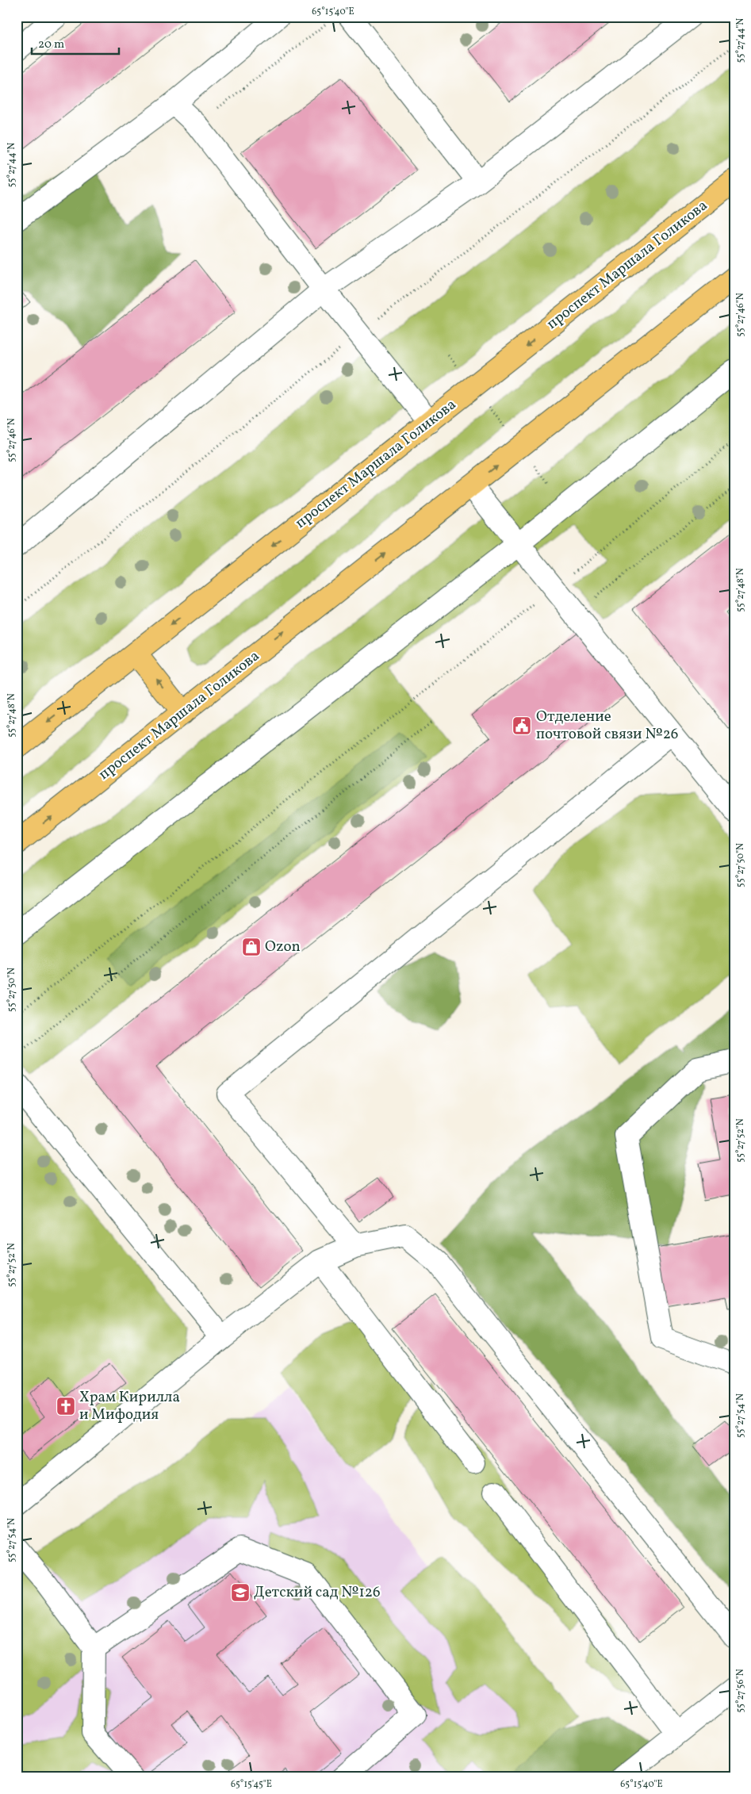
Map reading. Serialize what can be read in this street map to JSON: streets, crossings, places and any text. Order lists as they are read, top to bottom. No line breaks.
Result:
{"streets":{"main road":["проспект Маршала Голикова"]},"places":{"public building":["Отделение почтовой связи №26"],"shop":["Ozon"],"church":["Храм Кирилла и Мифодия"],"school or university":["Детский сад №126"]},"scale_bar":"20 m","coordinates":["65°15'40\"E","55°27'44\"N","55°27'46\"N","55°27'48\"N","55°27'50\"N","55°27'52\"N","55°27'54\"N","55°27'56\"N","65°15'45\"E"]}
